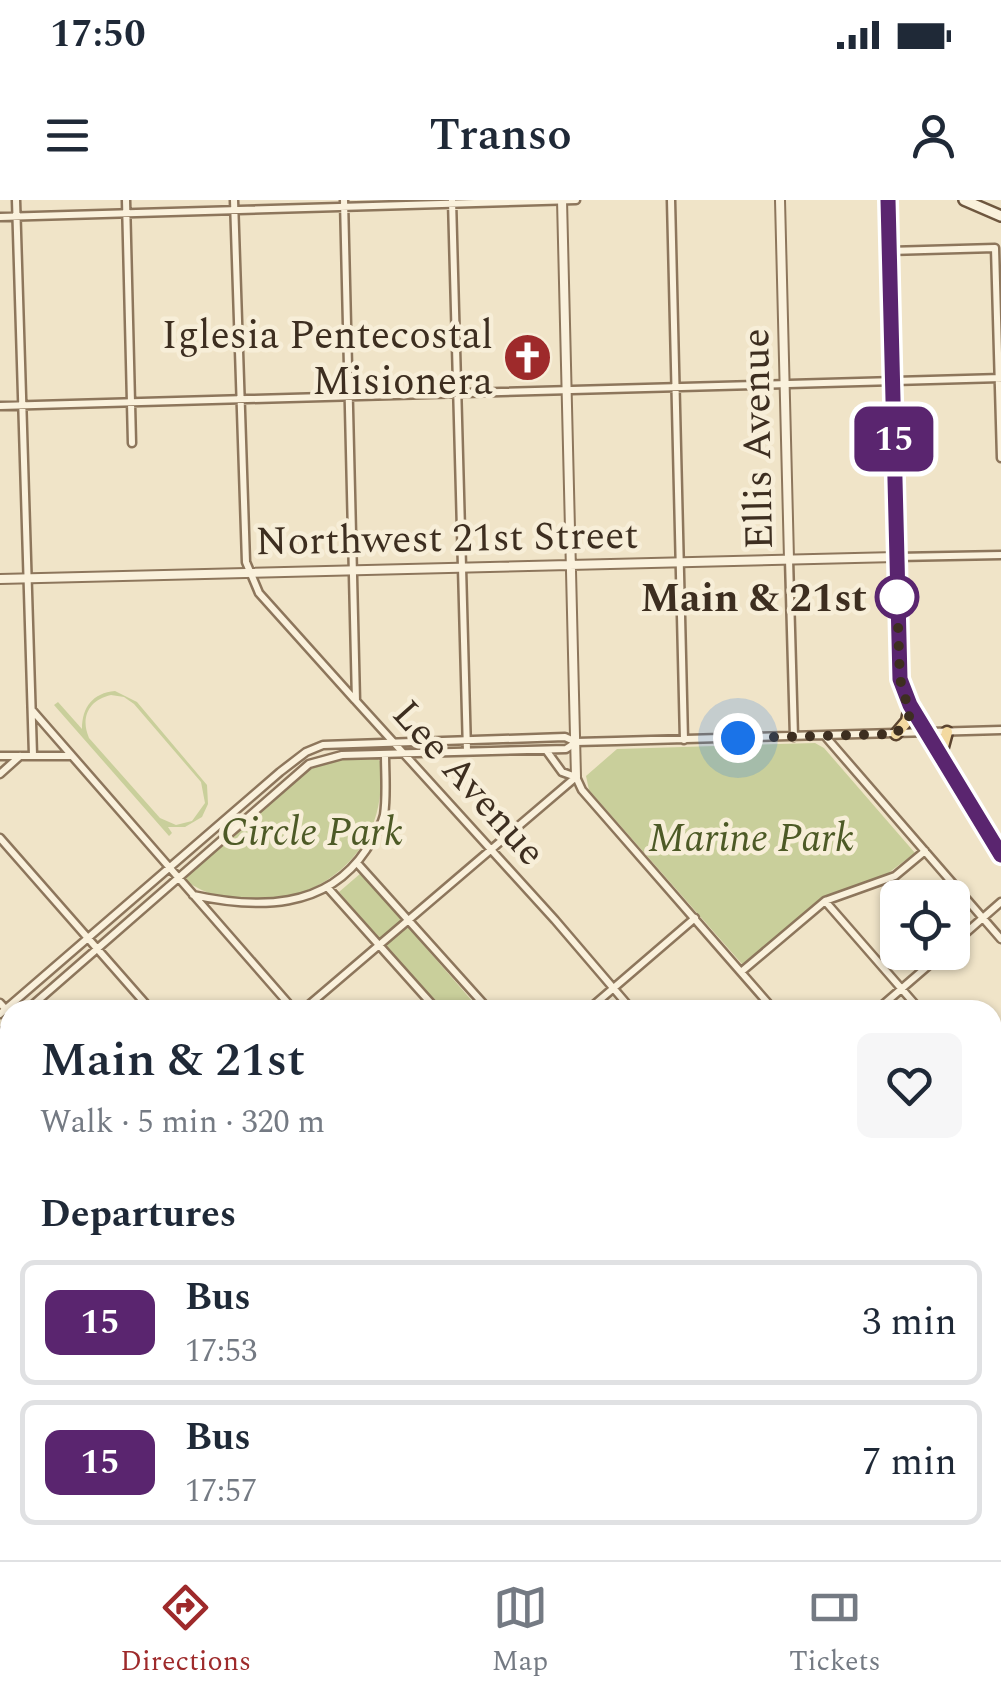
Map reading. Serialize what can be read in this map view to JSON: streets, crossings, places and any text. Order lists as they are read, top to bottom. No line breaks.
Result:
{"streets":{"street":["Ellis Avenue","Northwest 21st Street","Lee Avenue"]},"crossings":[["Ellis Avenue","Northwest 21st Street"],["Northwest 21st Street","Lee Avenue"]],"parks":["Circle Park","Marine Park"],"places":{"church":["Iglesia Pentecostal Misionera"],"other":["Main & 21st"]},"lines":["bus line 15"],"page":{"status":"17:50","header":"Transo","on_map":"15","heading":[["Main & 21st","Walk · 5 min · 320 m"],"Departures"],"list":[{"mark":"15","name":"Bus","note":"17:53","value":"3 min"},{"mark":"15","name":"Bus","note":"17:57","value":"7 min"}],"tabs":["Directions","Map","Tickets"]}}
